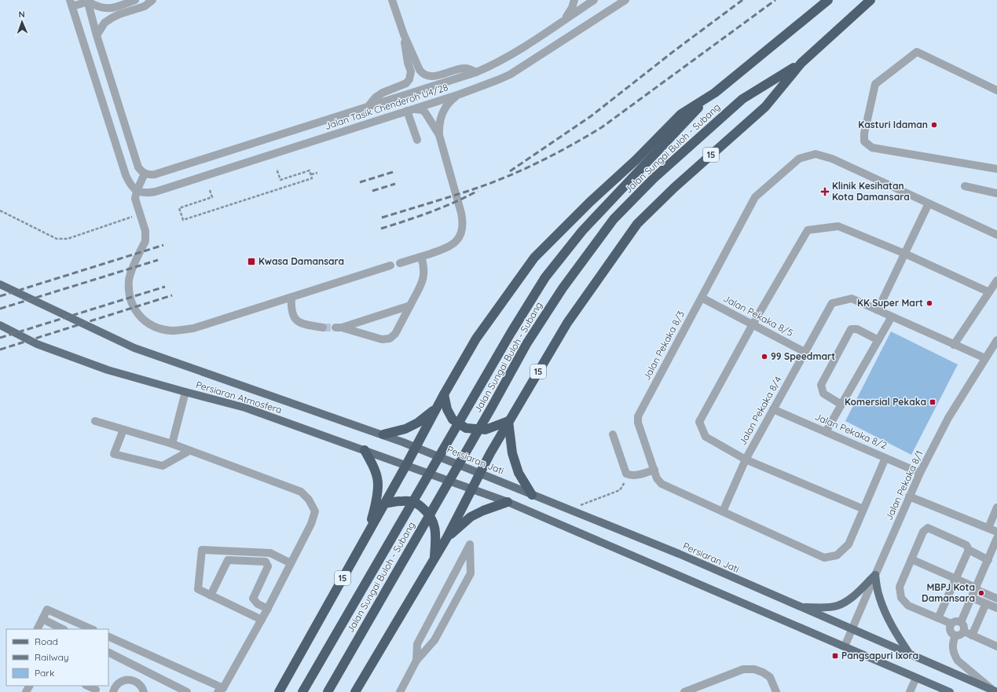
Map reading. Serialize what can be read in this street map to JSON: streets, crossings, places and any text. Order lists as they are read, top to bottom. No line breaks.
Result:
{"streets":{"highway":["Jalan Sungai Buloh - Subang","15"],"main road":["Persiaran Atmosfera","Persiaran Jati"],"street":["Jalan Tasik Chenderoh U4/28","Jalan Pekaka 8/5","Jalan Pekaka 8/3","Jalan Pekaka 8/4","Jalan Pekaka 8/2","Jalan Pekaka 8/1"]},"crossings":[["Jalan Sungai Buloh - Subang","Persiaran Atmosfera"],["Jalan Sungai Buloh - Subang","Persiaran Jati"],["Jalan Pekaka 8/5","Jalan Pekaka 8/3"],["Jalan Pekaka 8/5","Jalan Pekaka 8/4"],["Jalan Pekaka 8/3","Jalan Pekaka 8/4"],["Jalan Pekaka 8/3","Jalan Pekaka 8/2"],["Persiaran Atmosfera","Persiaran Jati"],["Jalan Pekaka 8/4","Jalan Pekaka 8/2"],["Jalan Pekaka 8/4","Jalan Pekaka 8/1"],["Jalan Pekaka 8/2","Jalan Pekaka 8/1"],["Persiaran Jati","Jalan Pekaka 8/1"]],"places":{"other":["Kasturi Idaman","KK Super Mart","99 Speedmart","MBPJ Kota Damansara"],"health":["Klinik Kesihatan Kota Damansara"],"transit":["Kwasa Damansara","Komersial Pekaka","Pangsapuri Ixora"]},"legend":["Road","Railway","Park"],"north":"top"}
